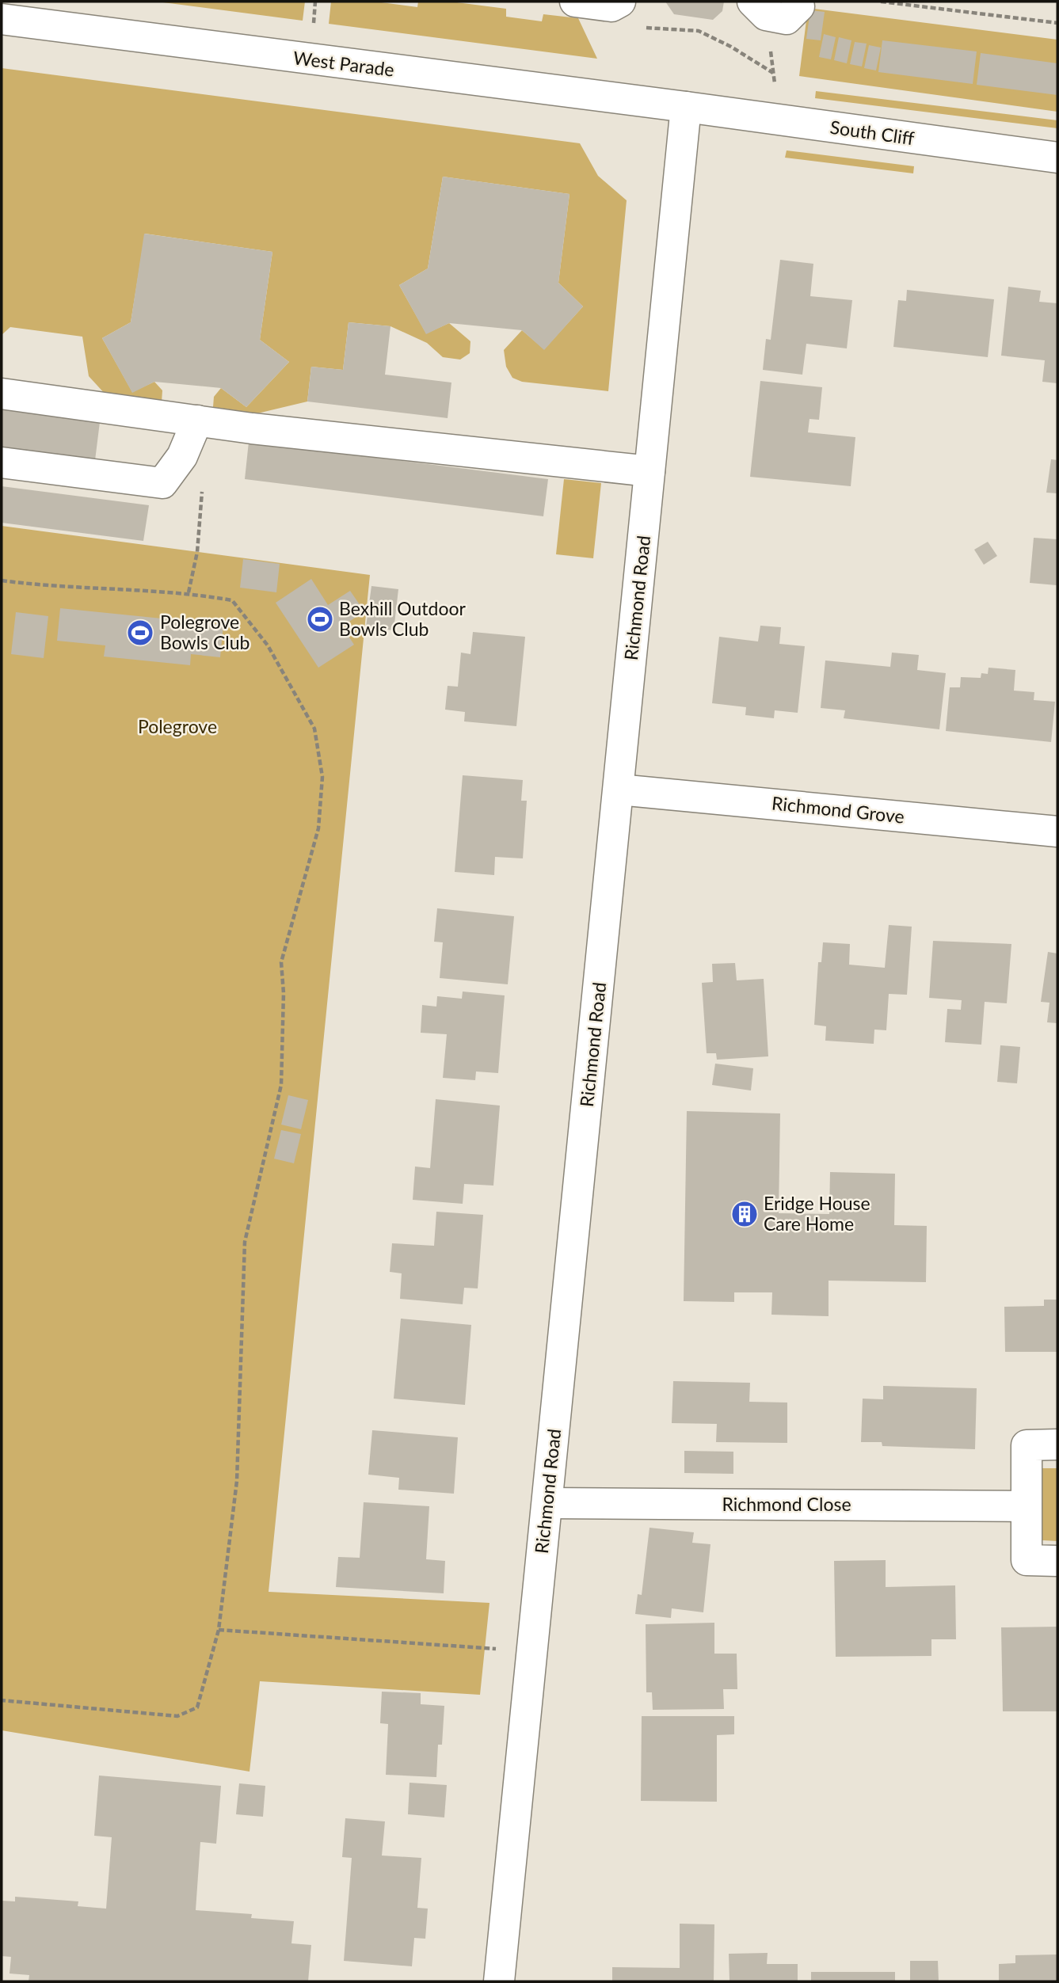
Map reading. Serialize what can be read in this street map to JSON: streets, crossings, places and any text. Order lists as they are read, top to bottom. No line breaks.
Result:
{"streets":{"main road":["West Parade","South Cliff","Richmond Road","Richmond Grove","Richmond Close"]},"crossings":[["West Parade","South Cliff"],["West Parade","Richmond Road"],["South Cliff","Richmond Road"],["Richmond Road","Richmond Grove"],["Richmond Road","Richmond Close"]],"parks":["Polegrove"],"places":{"sports":["Bexhill Outdoor Bowls Club","Polegrove Bowls Club"],"building":["Eridge House Care Home"]}}
